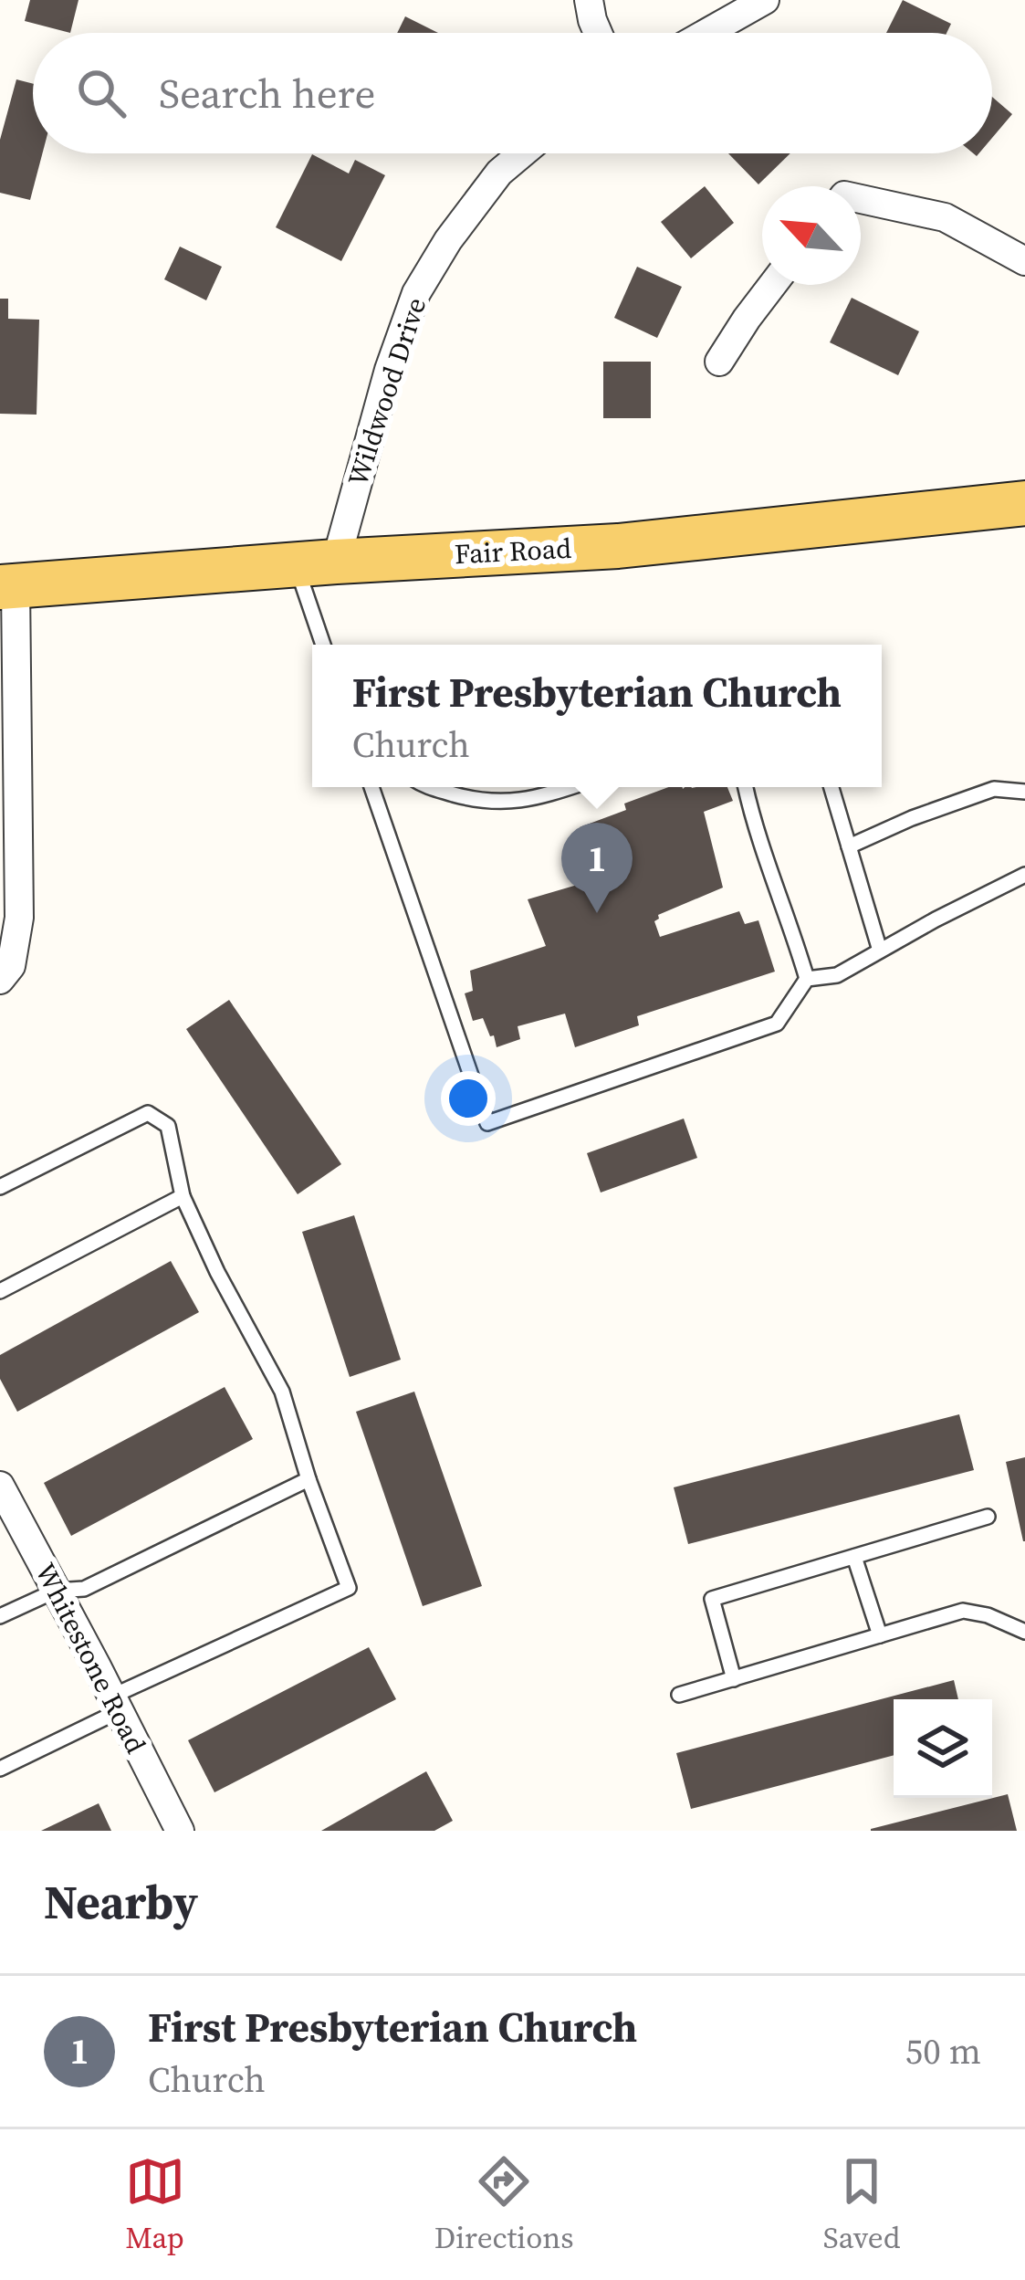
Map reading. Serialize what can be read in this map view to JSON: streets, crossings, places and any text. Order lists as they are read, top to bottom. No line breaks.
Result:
{"streets":{"main road":["Fair Road"],"street":["Wildwood Drive","Whitestone Road"]},"crossings":[["Wildwood Drive","Fair Road"]],"north":"top left","page":{"search":"Search here","popup":["First Presbyterian Church","Church"],"pins":"1","heading":"Nearby","list":[{"mark":"1","name":"First Presbyterian Church","note":"Church","value":"50 m"}],"nav":["Map","Directions","Saved"]}}
